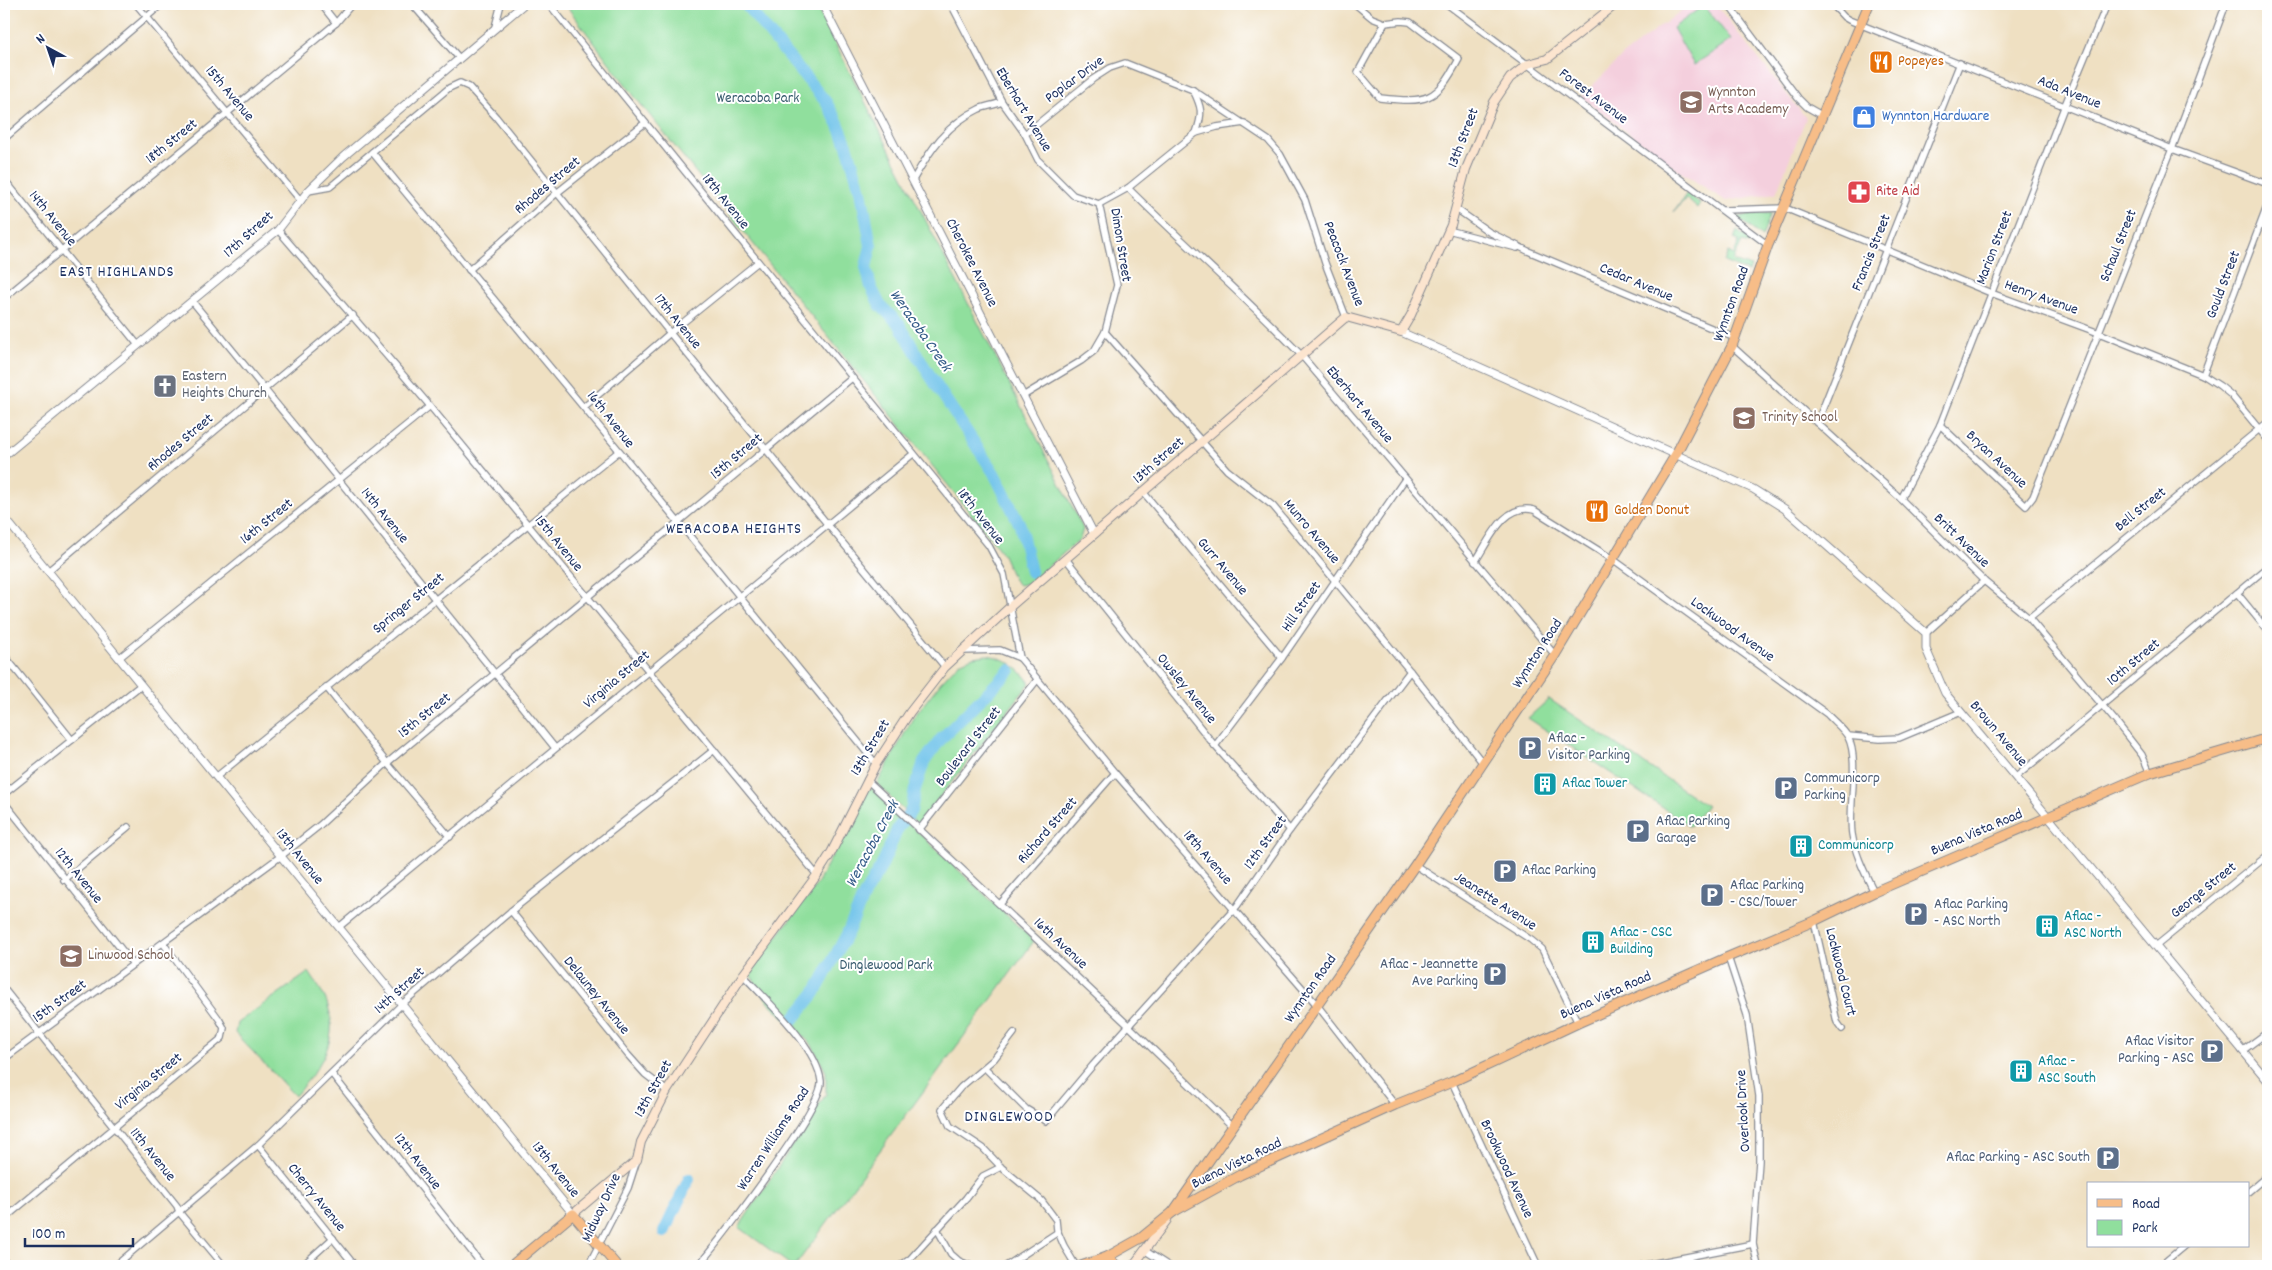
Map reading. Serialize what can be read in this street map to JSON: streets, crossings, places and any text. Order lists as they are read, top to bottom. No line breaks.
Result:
{"streets":{"main road":["13th Street","Peacock Avenue","Wynnton Road","Buena Vista Road"],"street":["Poplar Drive","Ada Avenue","15th Avenue","Forest Avenue","Eberhart Avenue","18th Street","Rhodes Street","18th Avenue","14th Avenue","17th Street","Dimon Street","Schaul Street","Marion Street","Francis Street","Cherokee Avenue","Cedar Avenue","Gould Street","Henry Avenue","17th Avenue","16th Avenue","15th Street","Bryan Avenue","Bell Street","16th Street","Munro Avenue","Britt Avenue","Gurr Avenue","Springer Street","Hill Street","Lockwood Avenue","10th Street","Virginia Street","Owsley Avenue","Brown Avenue","Boulevard Street","Richard Street","12th Street","13th Avenue","12th Avenue","George Street","Jeanette Avenue","Lockwood Court","14th Street","Delauney Avenue","Overlook Drive","Warren Williams Road","11th Avenue","Brookwood Avenue","Cherry Avenue","Midway Drive"]},"crossings":[["Poplar Drive","Eberhart Avenue"],["Poplar Drive","Dimon Street"],["Poplar Drive","Peacock Avenue"],["Ada Avenue","Schaul Street"],["Ada Avenue","Marion Street"],["Ada Avenue","Francis Street"],["Ada Avenue","Wynnton Road"],["15th Avenue","13th Street"],["15th Avenue","18th Street"],["15th Avenue","Rhodes Street"],["15th Avenue","17th Street"],["15th Avenue","15th Street"],["15th Avenue","16th Street"],["15th Avenue","Springer Street"],["15th Avenue","Virginia Street"],["15th Avenue","14th Street"],["Forest Avenue","13th Street"],["Forest Avenue","Wynnton Road"],["Eberhart Avenue","13th Street"],["Eberhart Avenue","Dimon Street"],["Eberhart Avenue","Peacock Avenue"],["Eberhart Avenue","Wynnton Road"],["Eberhart Avenue","Hill Street"],["Eberhart Avenue","Lockwood Avenue"],["13th Street","18th Avenue"],["13th Street","Cherokee Avenue"],["13th Street","Peacock Avenue"],["13th Street","17th Avenue"],["13th Street","16th Avenue"],["13th Street","Munro Avenue"],["13th Street","Gurr Avenue"],["13th Street","Owsley Avenue"],["13th Street","Delauney Avenue"],["13th Street","Warren Williams Road"],["13th Street","Midway Drive"],["18th Street","14th Avenue"],["Rhodes Street","18th Avenue"],["Rhodes Street","14th Avenue"],["Rhodes Street","17th Avenue"],["Rhodes Street","16th Avenue"],["Rhodes Street","13th Avenue"],["18th Avenue","Wynnton Road"],["18th Avenue","15th Street"],["18th Avenue","Virginia Street"],["18th Avenue","Boulevard Street"],["18th Avenue","Richard Street"],["18th Avenue","Buena Vista Road"],["18th Avenue","12th Street"],["14th Avenue","17th Street"],["14th Avenue","15th Street"],["14th Avenue","16th Street"],["14th Avenue","Springer Street"],["14th Avenue","Virginia Street"],["Dimon Street","Cherokee Avenue"],["Dimon Street","Peacock Avenue"],["Dimon Street","Munro Avenue"],["Schaul Street","Henry Avenue"],["Schaul Street","Bryan Avenue"],["Marion Street","Henry Avenue"],["Marion Street","Bryan Avenue"],["Marion Street","Britt Avenue"],["Francis Street","Henry Avenue"],["Francis Street","Britt Avenue"],["Peacock Avenue","Wynnton Road"],["Cedar Avenue","Wynnton Road"],["Cedar Avenue","Britt Avenue"],["Gould Street","Henry Avenue"],["Henry Avenue","Wynnton Road"],["Henry Avenue","Bell Street"],["Wynnton Road","16th Avenue"],["Wynnton Road","Munro Avenue"],["Wynnton Road","Britt Avenue"],["Wynnton Road","Lockwood Avenue"],["Wynnton Road","Buena Vista Road"],["Wynnton Road","Jeanette Avenue"],["17th Avenue","16th Avenue"],["17th Avenue","15th Street"],["17th Avenue","Virginia Street"],["16th Avenue","15th Street"],["16th Avenue","Springer Street"],["16th Avenue","Virginia Street"],["16th Avenue","Boulevard Street"],["16th Avenue","Richard Street"],["16th Avenue","12th Street"],["15th Street","Virginia Street"],["15th Street","13th Avenue"],["15th Street","12th Avenue"],["15th Street","11th Avenue"],["Bell Street","Britt Avenue"],["16th Street","13th Avenue"],["Munro Avenue","Hill Street"],["Munro Avenue","12th Street"],["Britt Avenue","10th Street"],["Britt Avenue","Buena Vista Road"],["Gurr Avenue","Hill Street"],["Springer Street","13th Avenue"],["Hill Street","Owsley Avenue"],["10th Street","Brown Avenue"],["Virginia Street","13th Avenue"],["Virginia Street","11th Avenue"],["Owsley Avenue","12th Street"],["Brown Avenue","Buena Vista Road"],["Brown Avenue","George Street"],["Buena Vista Road","Jeanette Avenue"],["Buena Vista Road","Lockwood Court"],["Buena Vista Road","Overlook Drive"],["Buena Vista Road","Brookwood Avenue"],["13th Avenue","14th Street"],["12th Avenue","14th Street"],["14th Street","Delauney Avenue"],["14th Street","11th Avenue"],["14th Street","Cherry Avenue"]],"districts":["EAST HIGHLANDS","WERACOBA HEIGHTS","DINGLEWOOD"],"water":["Weracoba Creek"],"parks":["Weracoba Park","Dinglewood Park"],"places":{"restaurant":["Popeyes","Golden Donut"],"school or university":["Wynnton Arts Academy","Trinity School","Linwood School"],"shop":["Wynnton Hardware"],"pharmacy":["Rite Aid"],"church":["Eastern Heights Church"],"parking":["Aflac - Visitor Parking","Communicorp Parking","Aflac Parking Garage","Aflac Parking","Aflac Parking - CSC/Tower","Aflac Parking - ASC North","Aflac - Jeannette Ave Parking","Aflac Visitor Parking - ASC","Aflac Parking - ASC South"],"building":["Aflac Tower","Communicorp","Aflac - ASC North","Aflac - CSC Building","Aflac - ASC South"]},"legend":["Road","Park"],"scale_bar":"100 m","north":"top left"}
